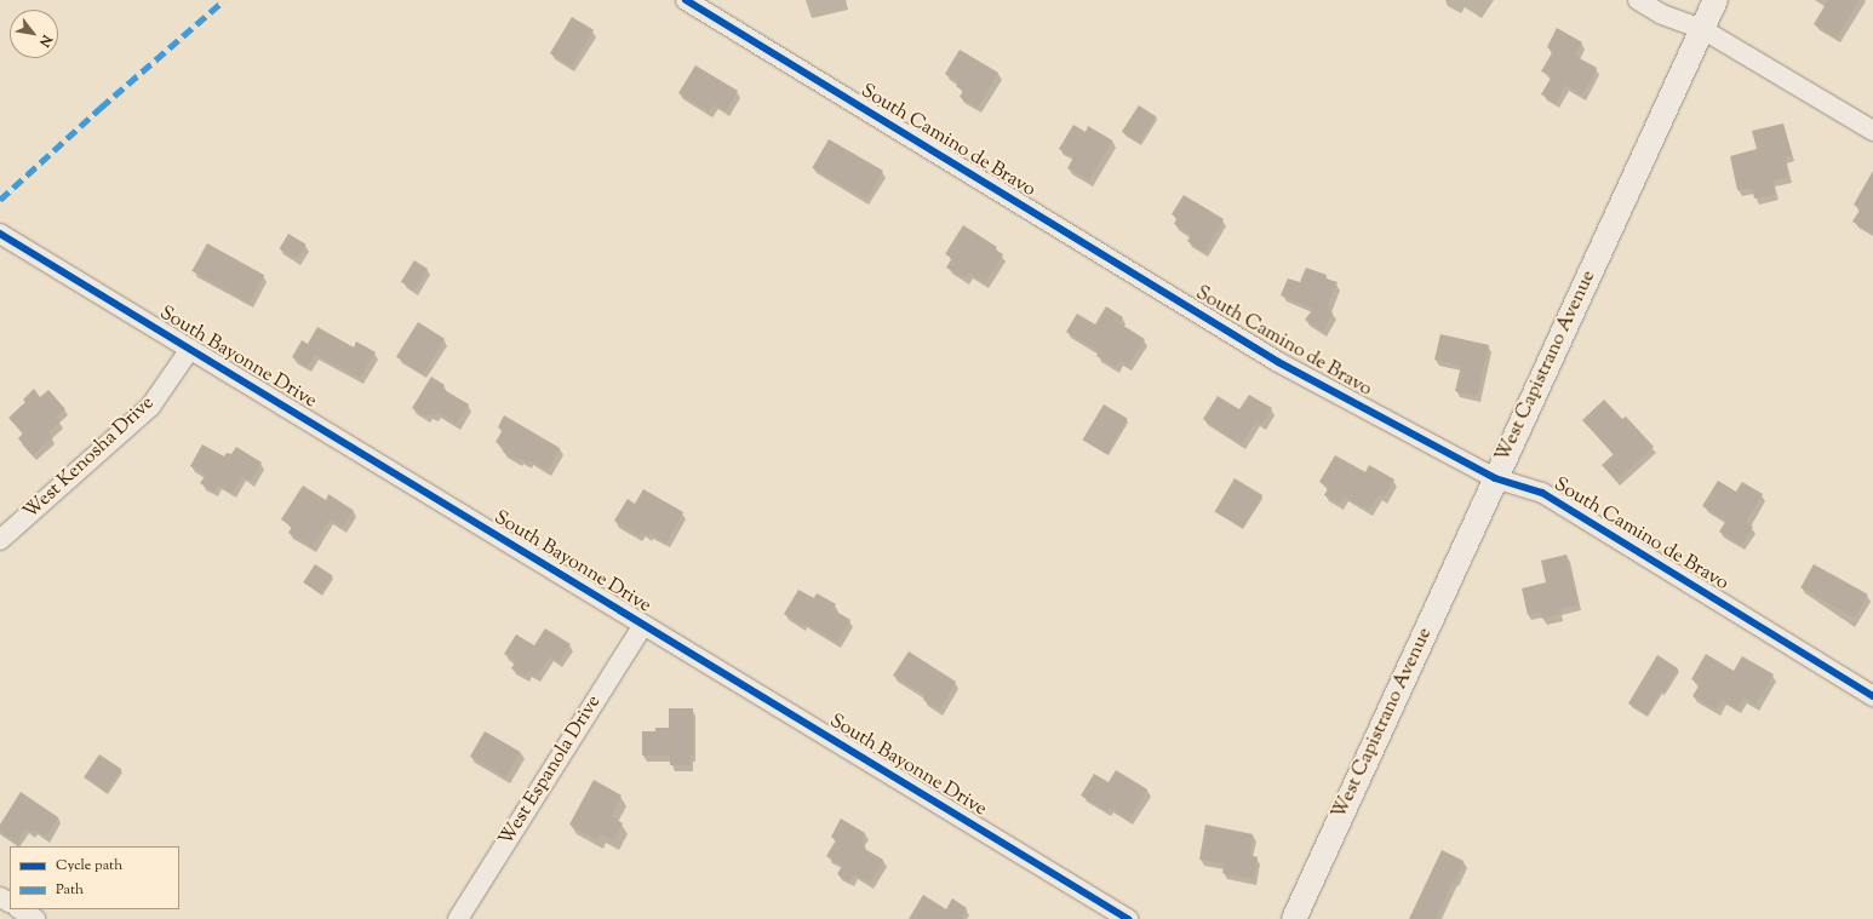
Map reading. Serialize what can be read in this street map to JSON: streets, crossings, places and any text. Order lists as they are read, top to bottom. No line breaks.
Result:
{"streets":{"street":["South Camino de Bravo","South Bayonne Drive","West Capistrano Avenue","West Kenosha Drive","West Espanola Drive"]},"crossings":[["South Camino de Bravo","West Capistrano Avenue"],["South Bayonne Drive","West Kenosha Drive"],["South Bayonne Drive","West Espanola Drive"]],"legend":["Cycle path","Path"],"north":"bottom right"}
